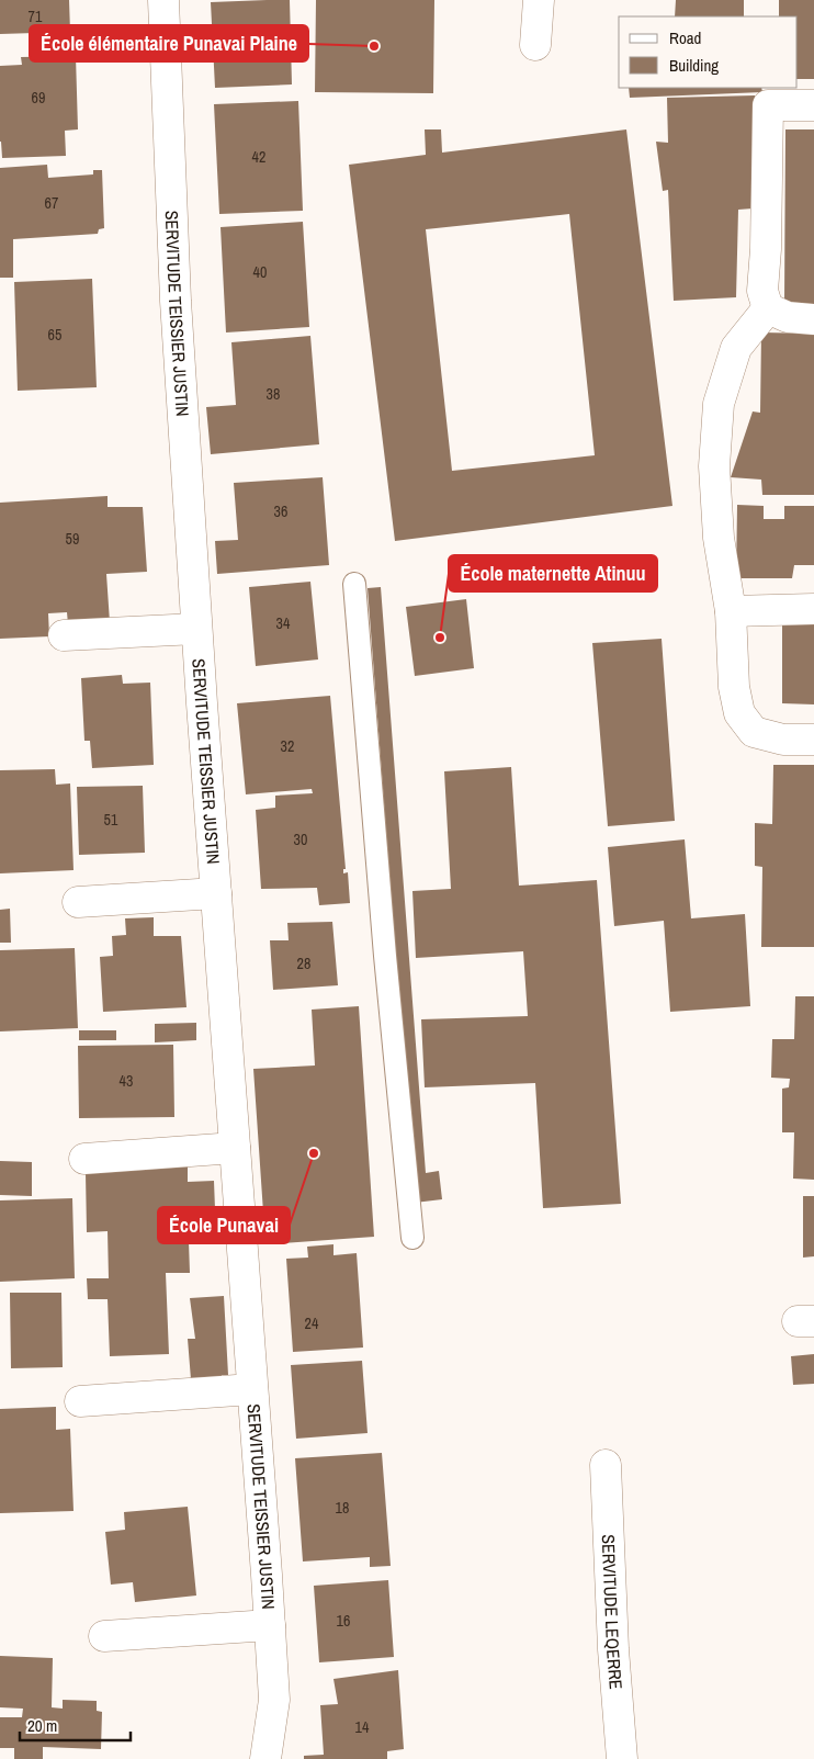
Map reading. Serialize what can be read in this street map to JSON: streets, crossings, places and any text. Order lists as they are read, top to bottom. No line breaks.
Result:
{"streets":{"street":["SERVITUDE TEISSIER JUSTIN","SERVITUDE LEQERRE"]},"places":["École élémentaire Punavai Plaine","École maternette Atinuu","École Punavai"],"house_numbers":["71","69","42","67","40","65","38","36","59","34","32","51","30","28","43","24","18","16","14"],"legend":["Road","Building"],"scale_bar":"20 m"}
